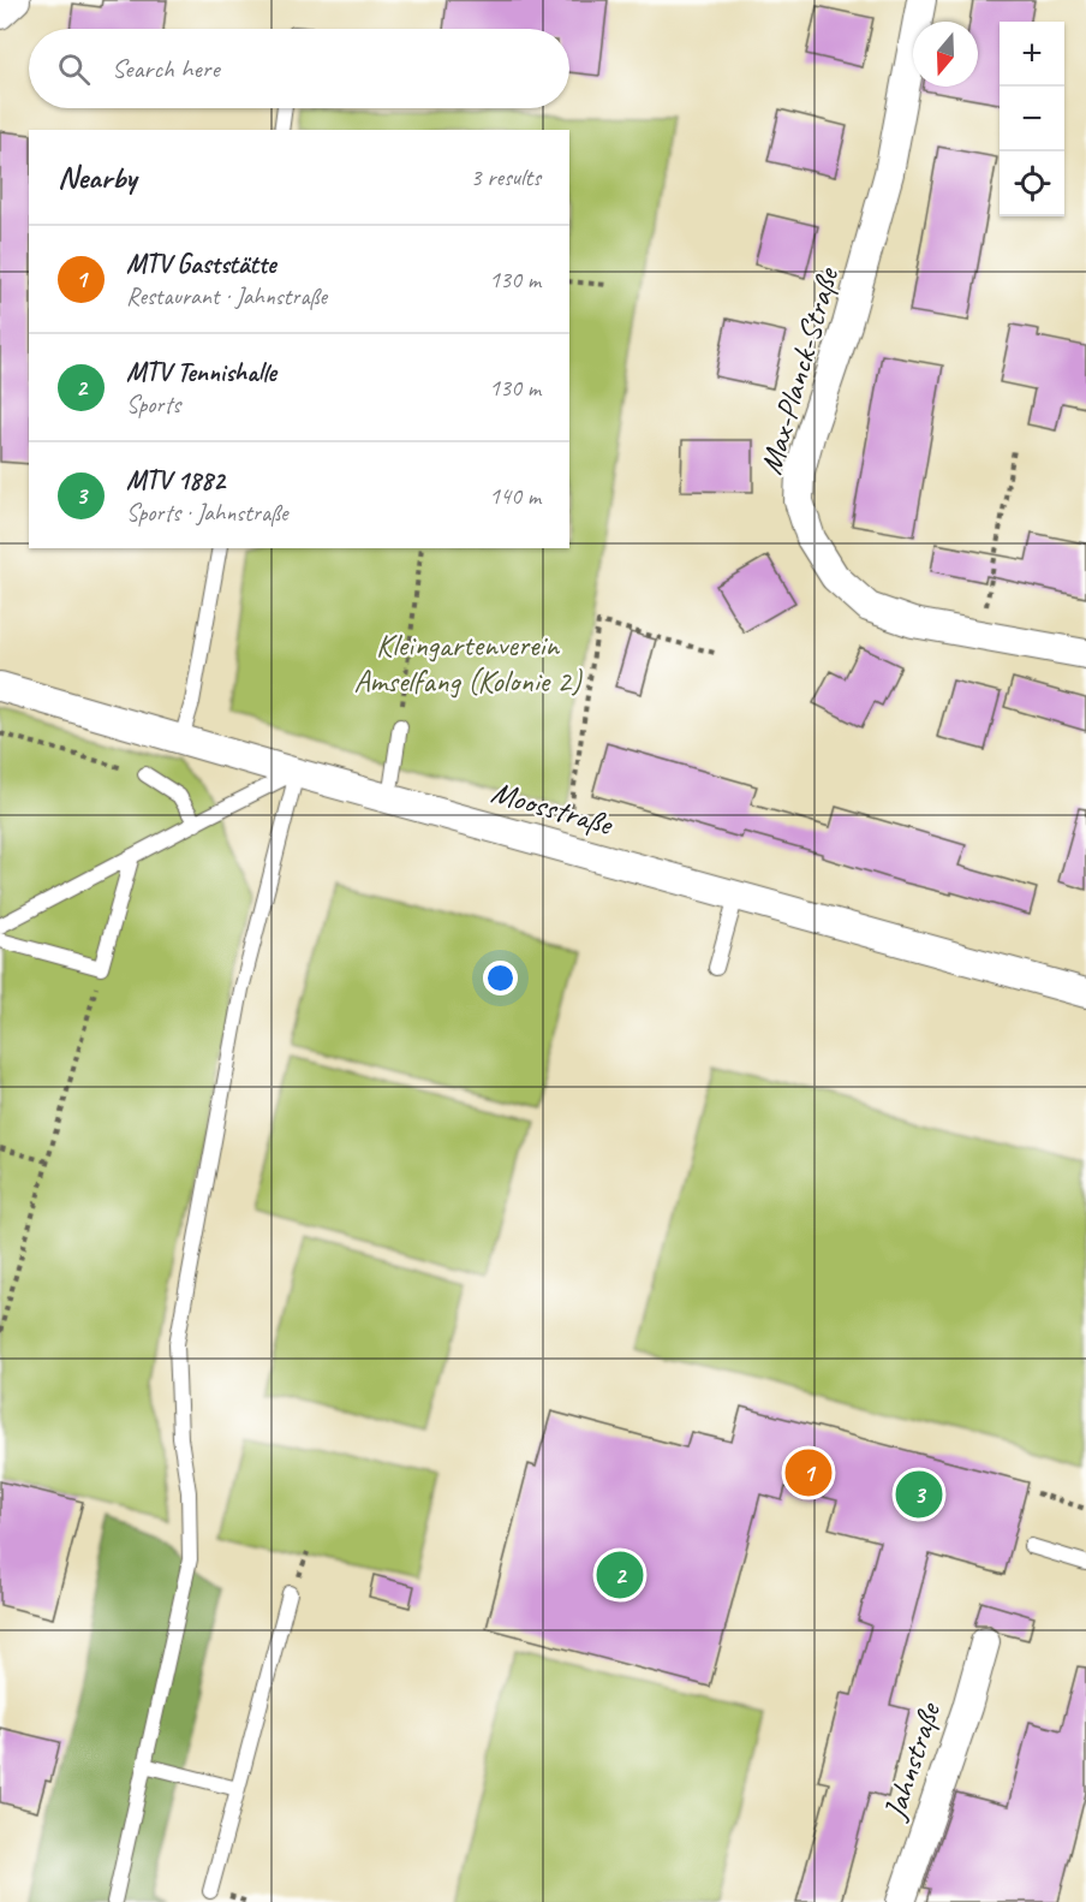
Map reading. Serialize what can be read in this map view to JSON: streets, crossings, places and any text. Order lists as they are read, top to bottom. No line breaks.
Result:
{"streets":{"street":["Max-Planck-Straße","Moosstraße","Jahnstraße"]},"parks":["Kleingartenverein Amselfang (Kolonie 2)"],"north":"bottom","page":{"map_buttons":["+","−"],"search":"Search here","heading":["Nearby","3 results"],"list":[{"mark":"1","name":"MTV Gaststätte","note":"Restaurant · Jahnstraße","value":"130 m"},{"mark":"2","name":"MTV Tennishalle","note":"Sports","value":"130 m"},{"mark":"3","name":"MTV 1882","note":"Sports · Jahnstraße","value":"140 m"}],"pins":["1","3","2"]}}
